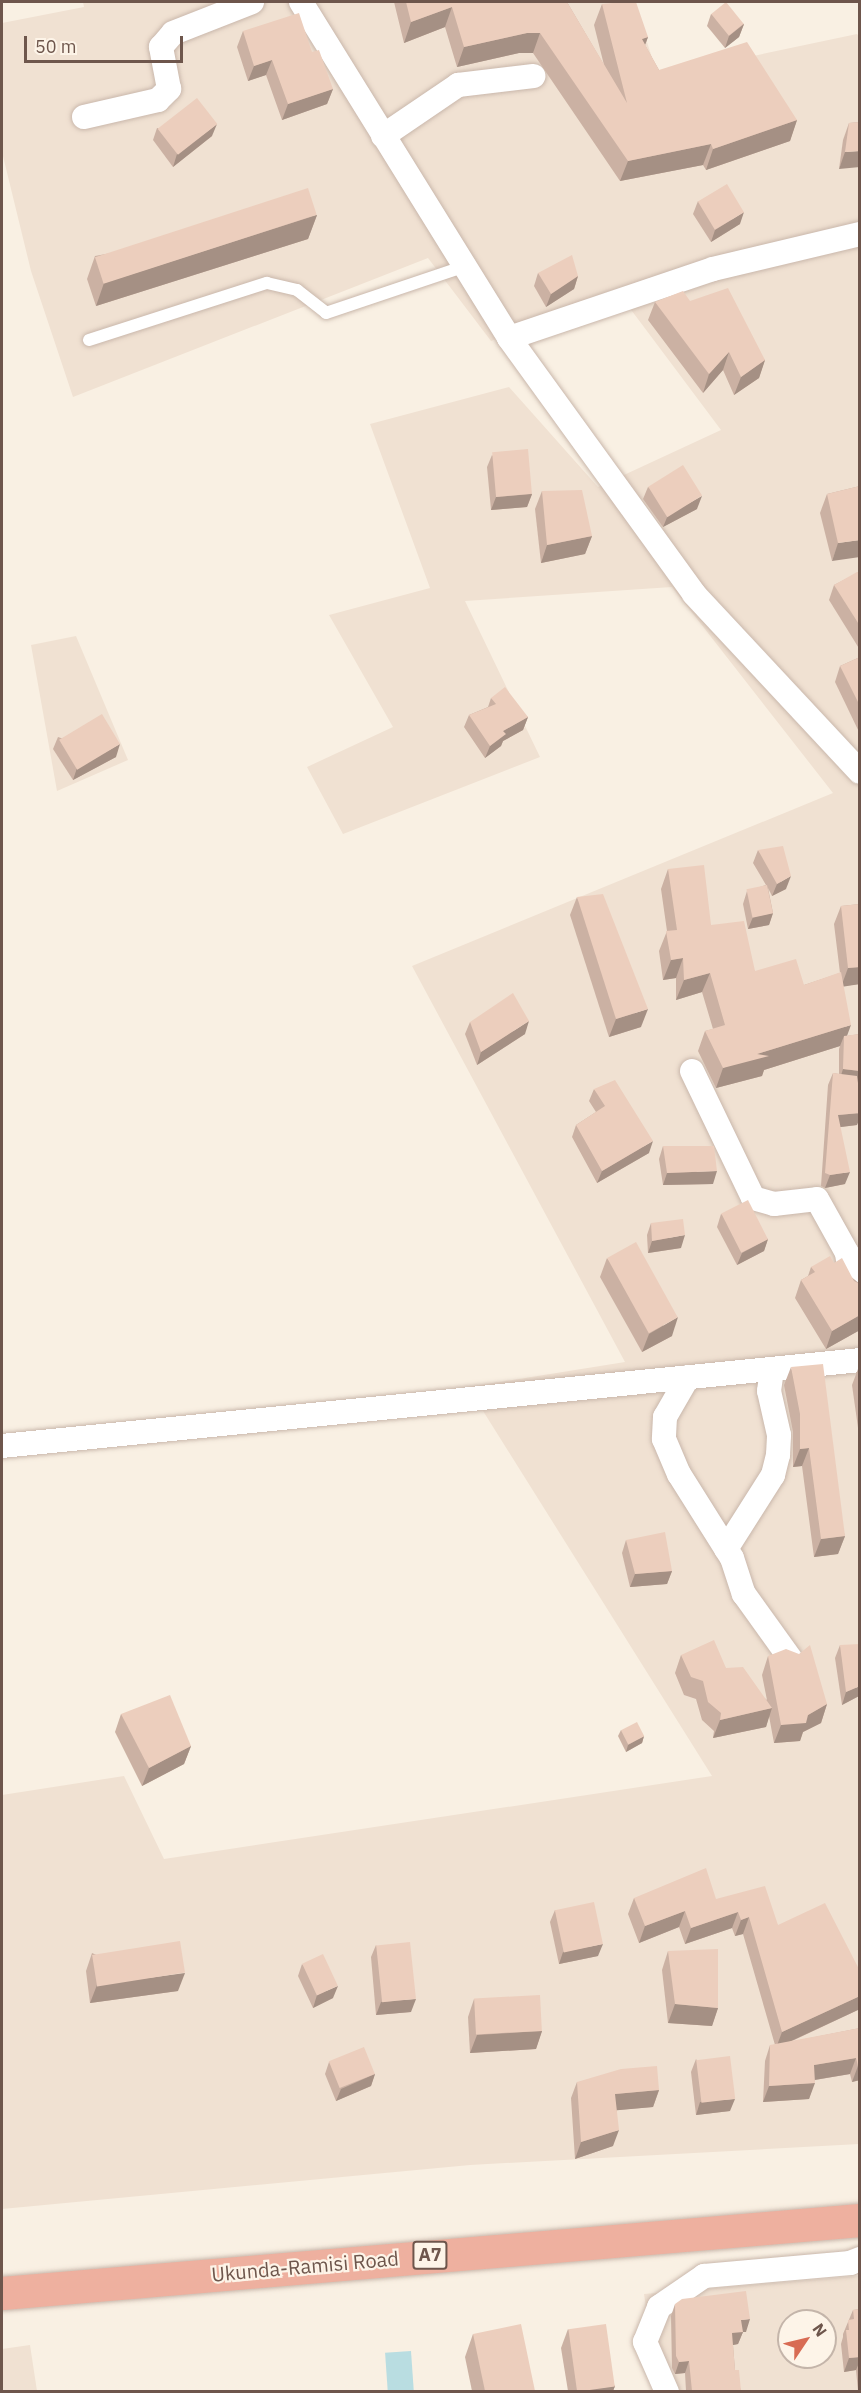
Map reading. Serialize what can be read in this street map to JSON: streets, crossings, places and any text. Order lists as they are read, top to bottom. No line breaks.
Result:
{"streets":{"highway":["A7","Ukunda-Ramisi Road"]},"scale_bar":"50 m","north":"top right"}
